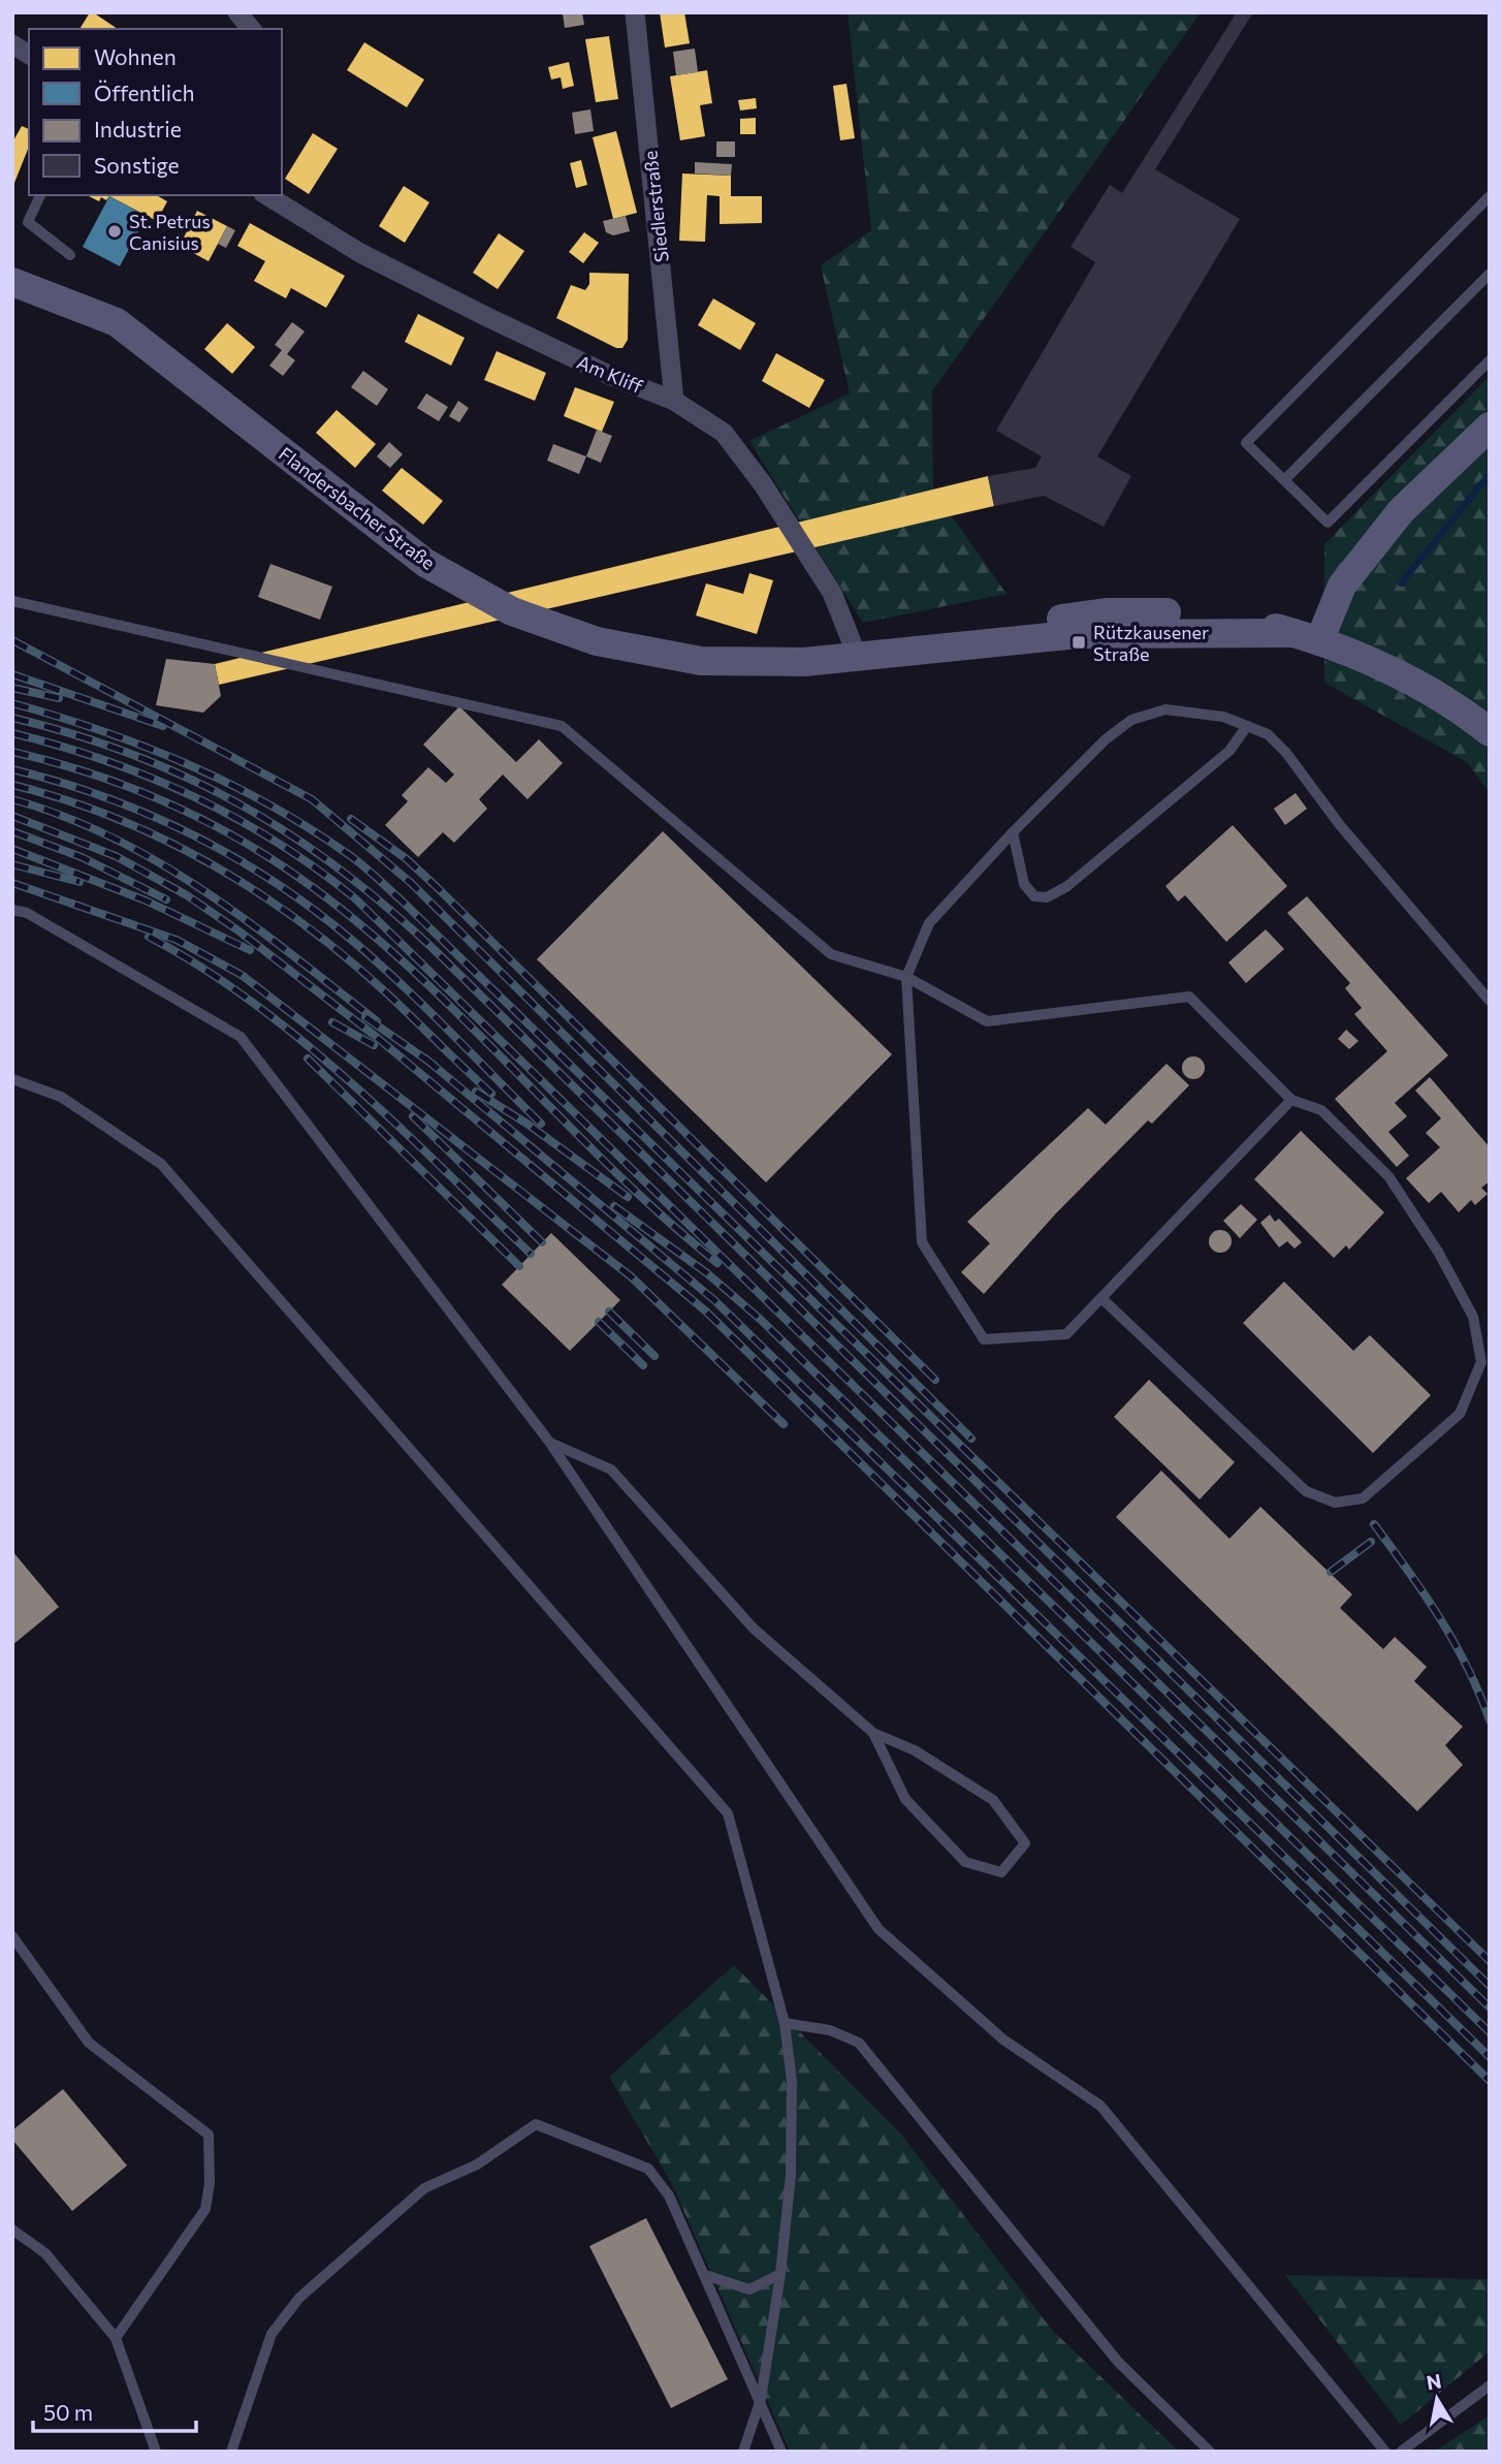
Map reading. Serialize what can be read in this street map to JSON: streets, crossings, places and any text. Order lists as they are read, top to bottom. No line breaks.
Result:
{"streets":{"street":["Siedlerstraße","Am Kliff","Flandersbacher Straße"]},"crossings":[["Siedlerstraße","Am Kliff"],["Am Kliff","Flandersbacher Straße"]],"places":{"other":["St. Petrus Canisius"],"transit":["Rützkausener Straße"]},"legend":["Wohnen","Öffentlich","Industrie","Sonstige"],"scale_bar":"50 m","north":"top"}
